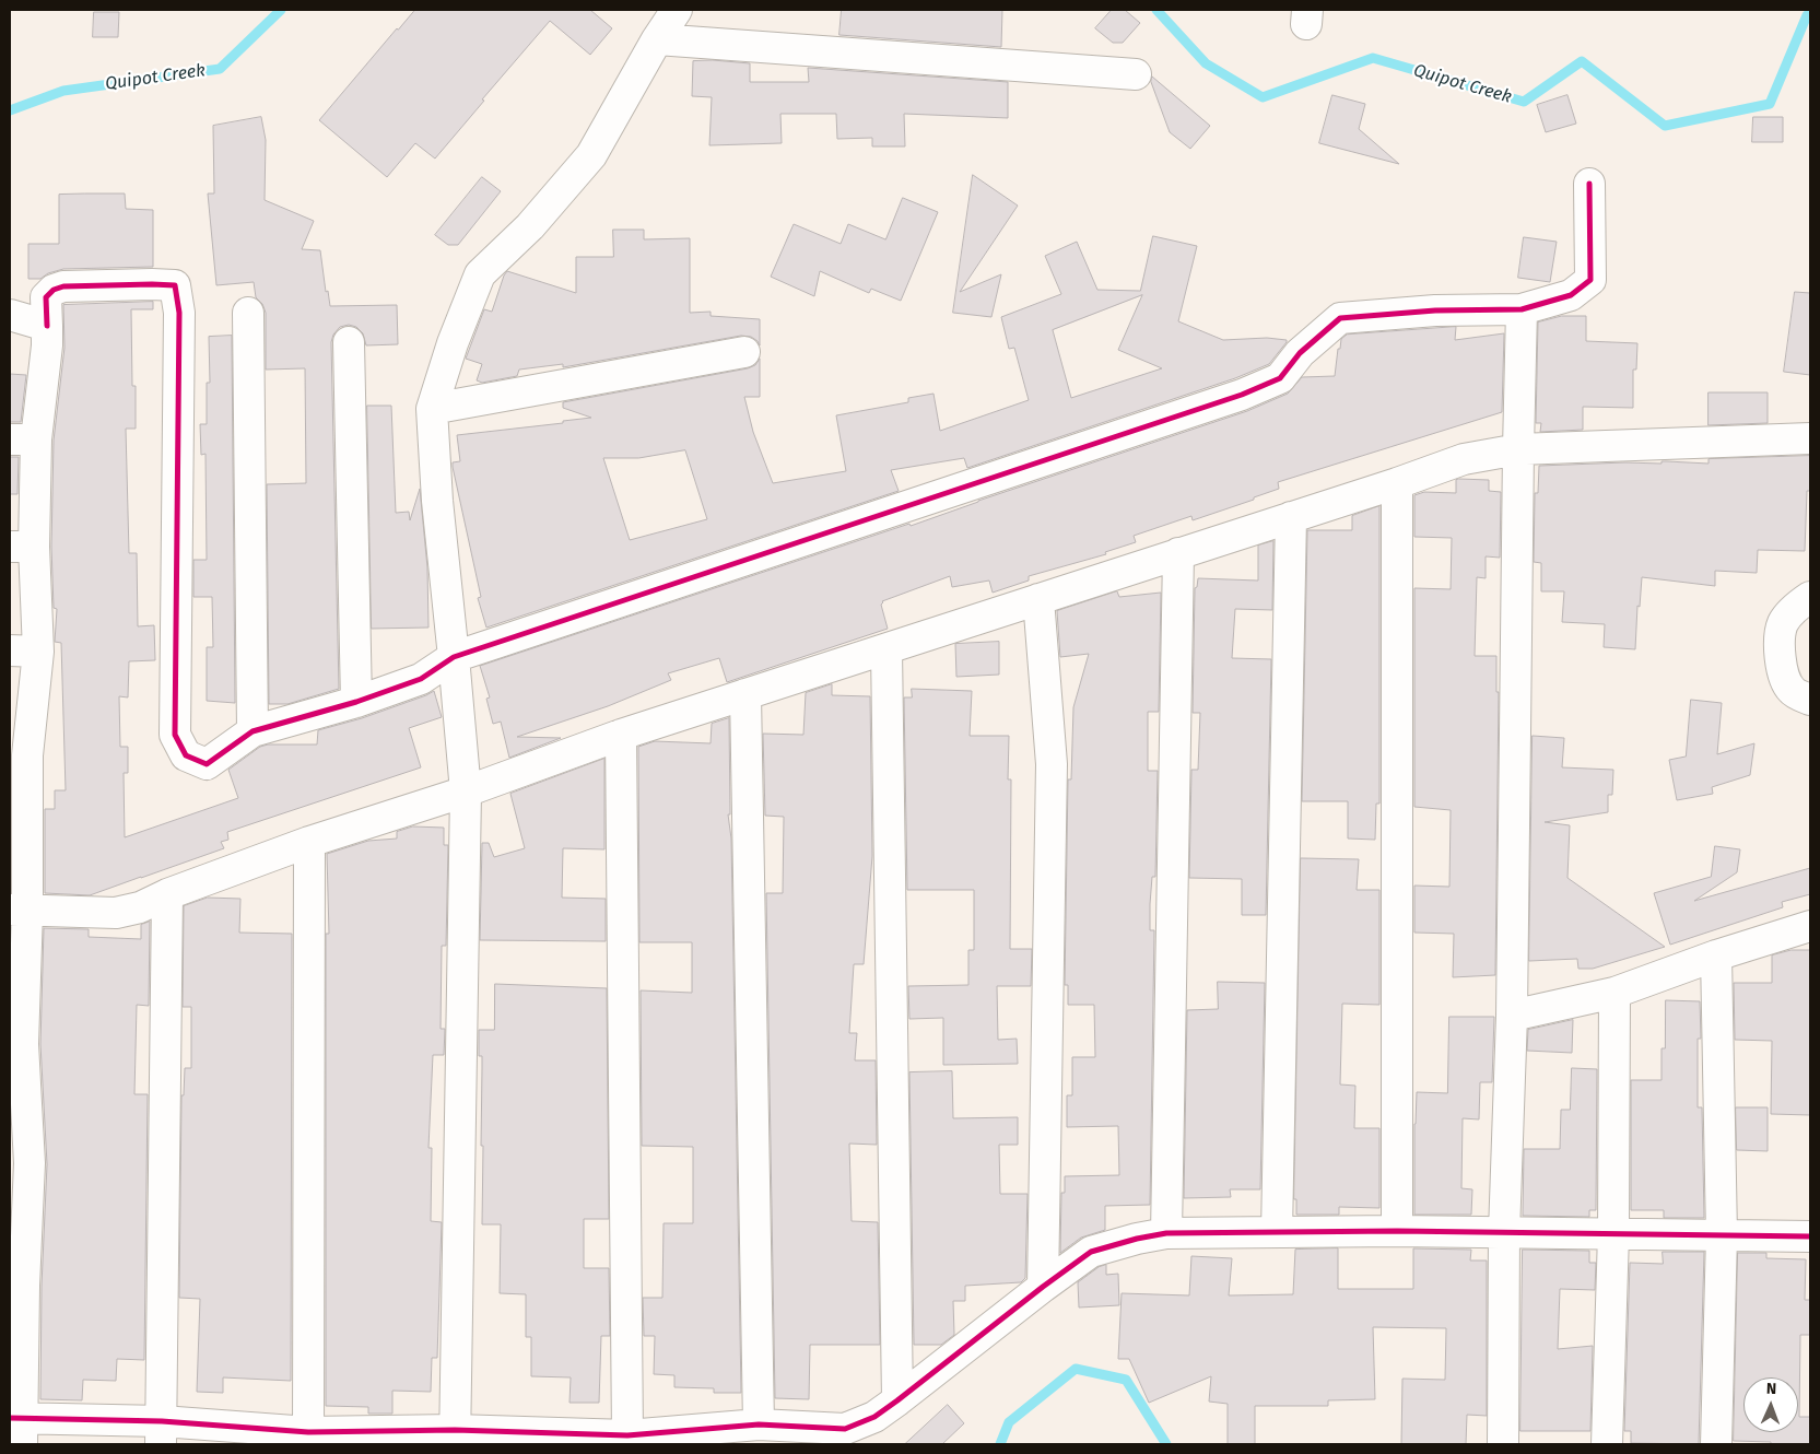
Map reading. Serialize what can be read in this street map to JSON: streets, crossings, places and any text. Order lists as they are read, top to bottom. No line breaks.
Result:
{"water":["Quipot Creek"],"north":"top"}
